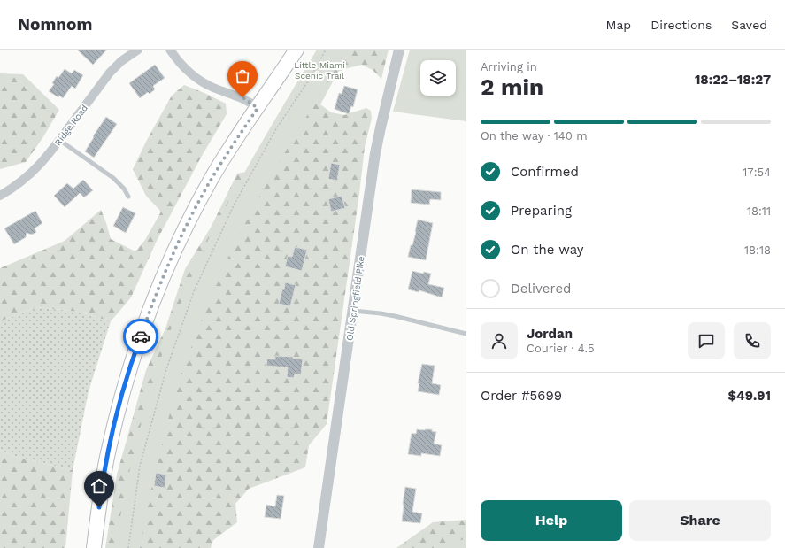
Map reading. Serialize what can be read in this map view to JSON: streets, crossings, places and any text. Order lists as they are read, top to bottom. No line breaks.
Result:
{"streets":{"street":["Ridge Road","Old Springfield Pike"]},"parks":["Little Miami Scenic Trail"],"page":{"header":"Nomnom","nav":["Map","Directions","Saved"],"heading":["2 min","Arriving in","18:22–18:27"],"panel":["Jordan","Courier · 4.5","Order #5699","$49.91"],"bar":"On the way · 140 m","list":[["Confirmed","17:54"],["Preparing","18:11"],["On the way","18:18"],"Delivered"],"buttons":["Help","Share"]}}
